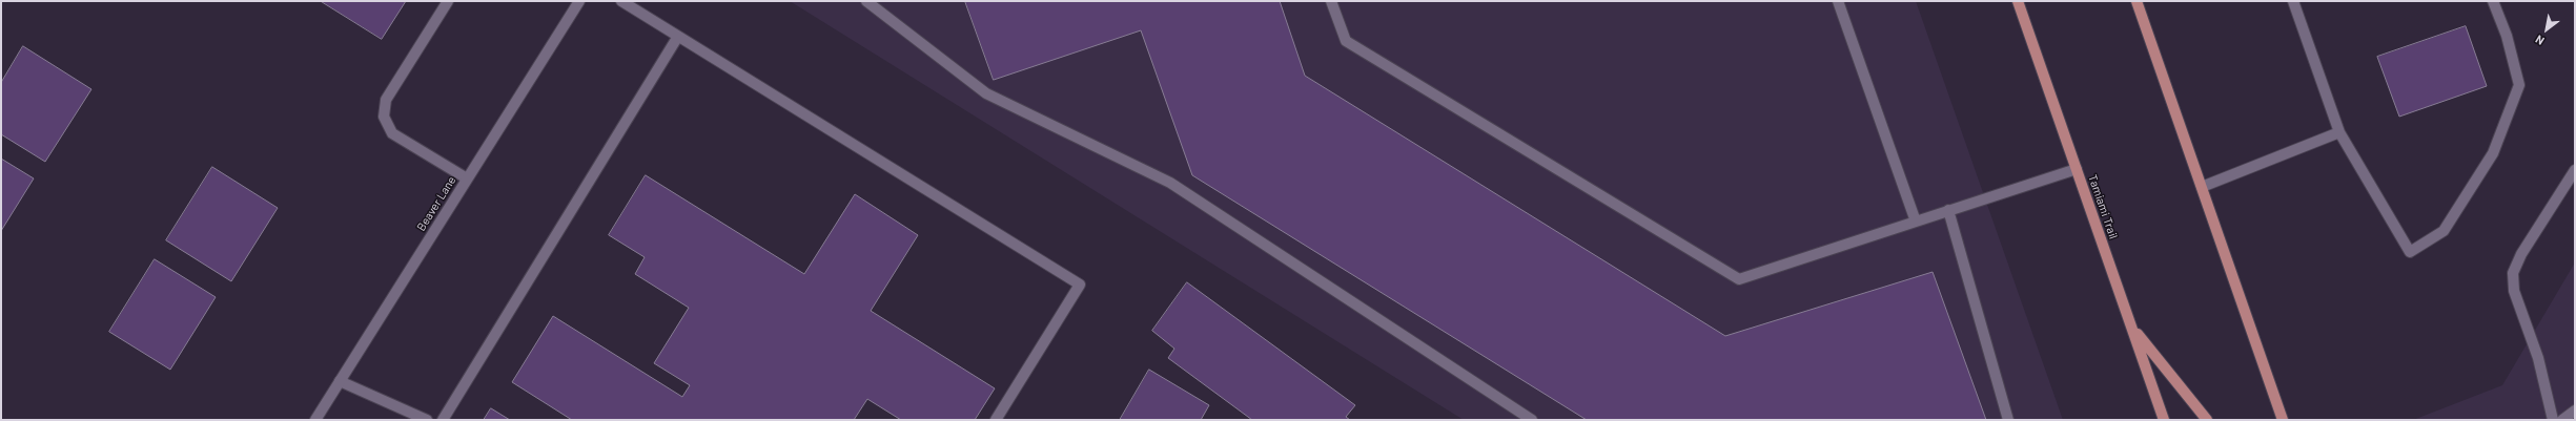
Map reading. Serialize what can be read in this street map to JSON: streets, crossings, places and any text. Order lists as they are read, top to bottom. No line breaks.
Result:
{"streets":{"main road":["Tamiami Trail"],"street":["Beaver Lane"]},"north":"bottom left"}
